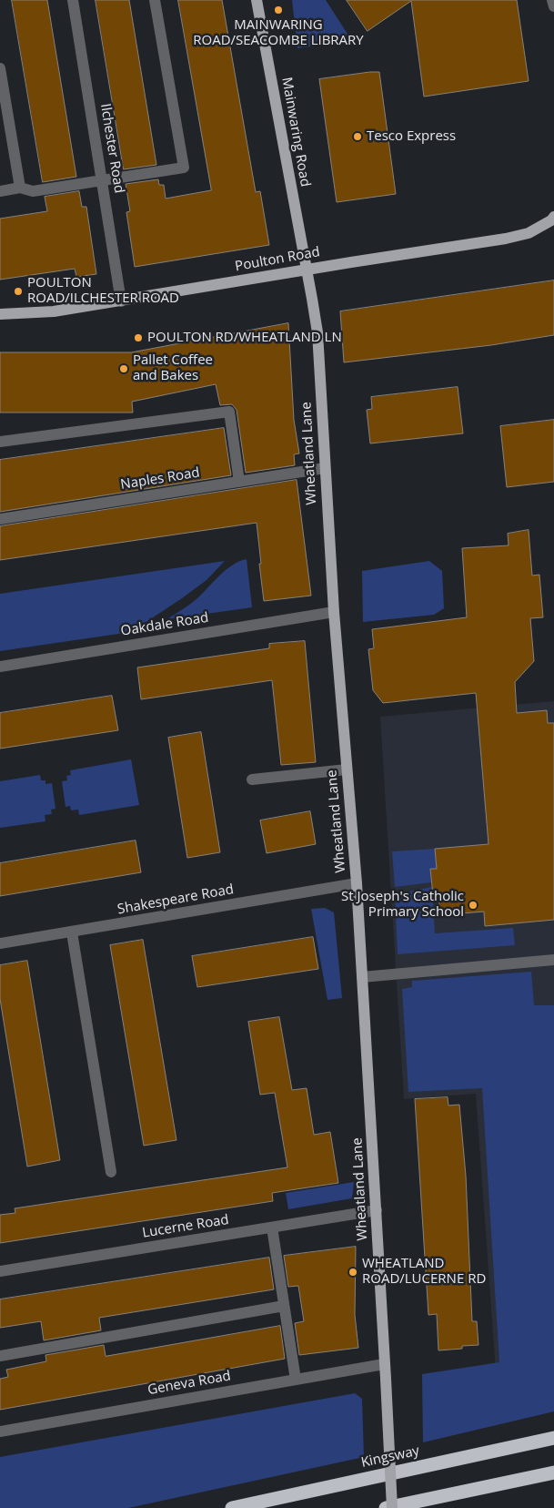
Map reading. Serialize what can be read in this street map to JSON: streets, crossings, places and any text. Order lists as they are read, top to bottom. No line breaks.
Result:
{"streets":{"highway":["Kingsway"],"main road":["Mainwaring Road","Poulton Road","Wheatland Lane"],"street":["Ilchester Road","Naples Road","Oakdale Road","Shakespeare Road","Lucerne Road","Geneva Road"]},"crossings":[["Mainwaring Road","Poulton Road"],["Mainwaring Road","Wheatland Lane"],["Ilchester Road","Poulton Road"],["Poulton Road","Wheatland Lane"],["Wheatland Lane","Naples Road"],["Wheatland Lane","Oakdale Road"],["Wheatland Lane","Shakespeare Road"],["Wheatland Lane","Lucerne Road"],["Wheatland Lane","Geneva Road"]],"places":["MAINWARING ROAD/SEACOMBE LIBRARY","Tesco Express","POULTON ROAD/ILCHESTER ROAD","POULTON RD/WHEATLAND LN","Pallet Coffee and Bakes","St Joseph's Catholic Primary School","WHEATLAND ROAD/LUCERNE RD"]}
